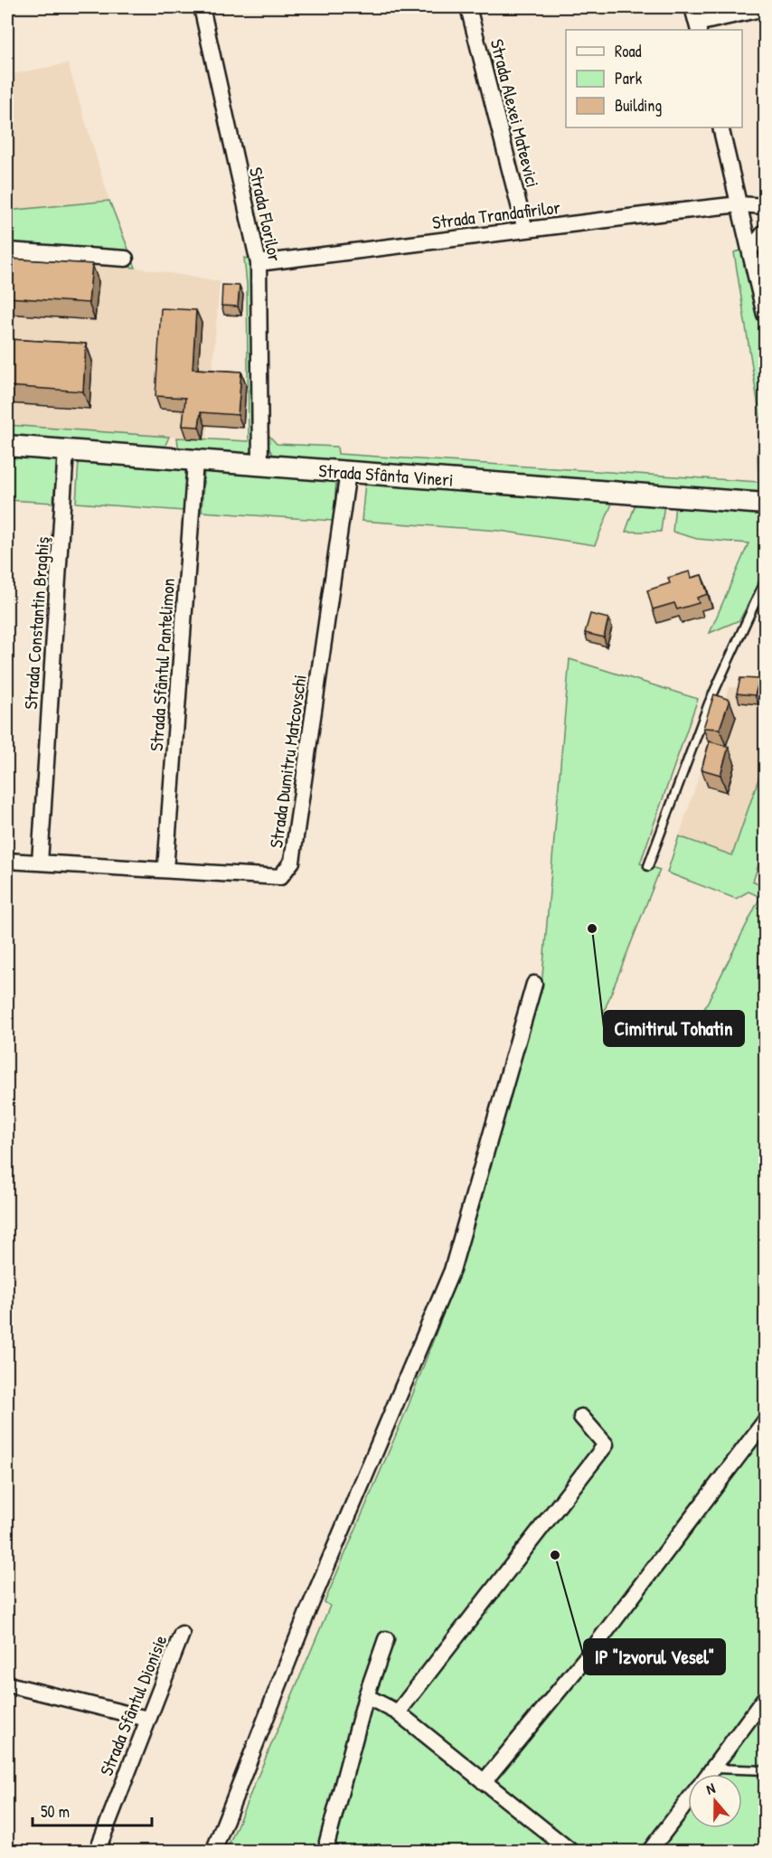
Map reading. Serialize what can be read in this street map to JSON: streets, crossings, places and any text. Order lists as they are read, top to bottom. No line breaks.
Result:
{"streets":{"street":["Strada Alexei Mateevici","Strada Florilor","Strada Trandafirilor","Strada Sfânta Vineri","Strada Constantin Braghiş","Strada Sfântul Pantelimon","Strada Dumitru Matcovschi","Strada Sfântul Dionisie"]},"crossings":[["Strada Alexei Mateevici","Strada Trandafirilor"],["Strada Florilor","Strada Trandafirilor"],["Strada Florilor","Strada Sfânta Vineri"],["Strada Sfânta Vineri","Strada Constantin Braghiş"],["Strada Sfânta Vineri","Strada Sfântul Pantelimon"],["Strada Sfânta Vineri","Strada Dumitru Matcovschi"],["Strada Constantin Braghiş","Strada Dumitru Matcovschi"],["Strada Sfântul Pantelimon","Strada Dumitru Matcovschi"]],"places":["Cimitirul Tohatin","IP \"Izvorul Vesel\""],"legend":["Road","Park","Building"],"scale_bar":"50 m","north":"top"}
